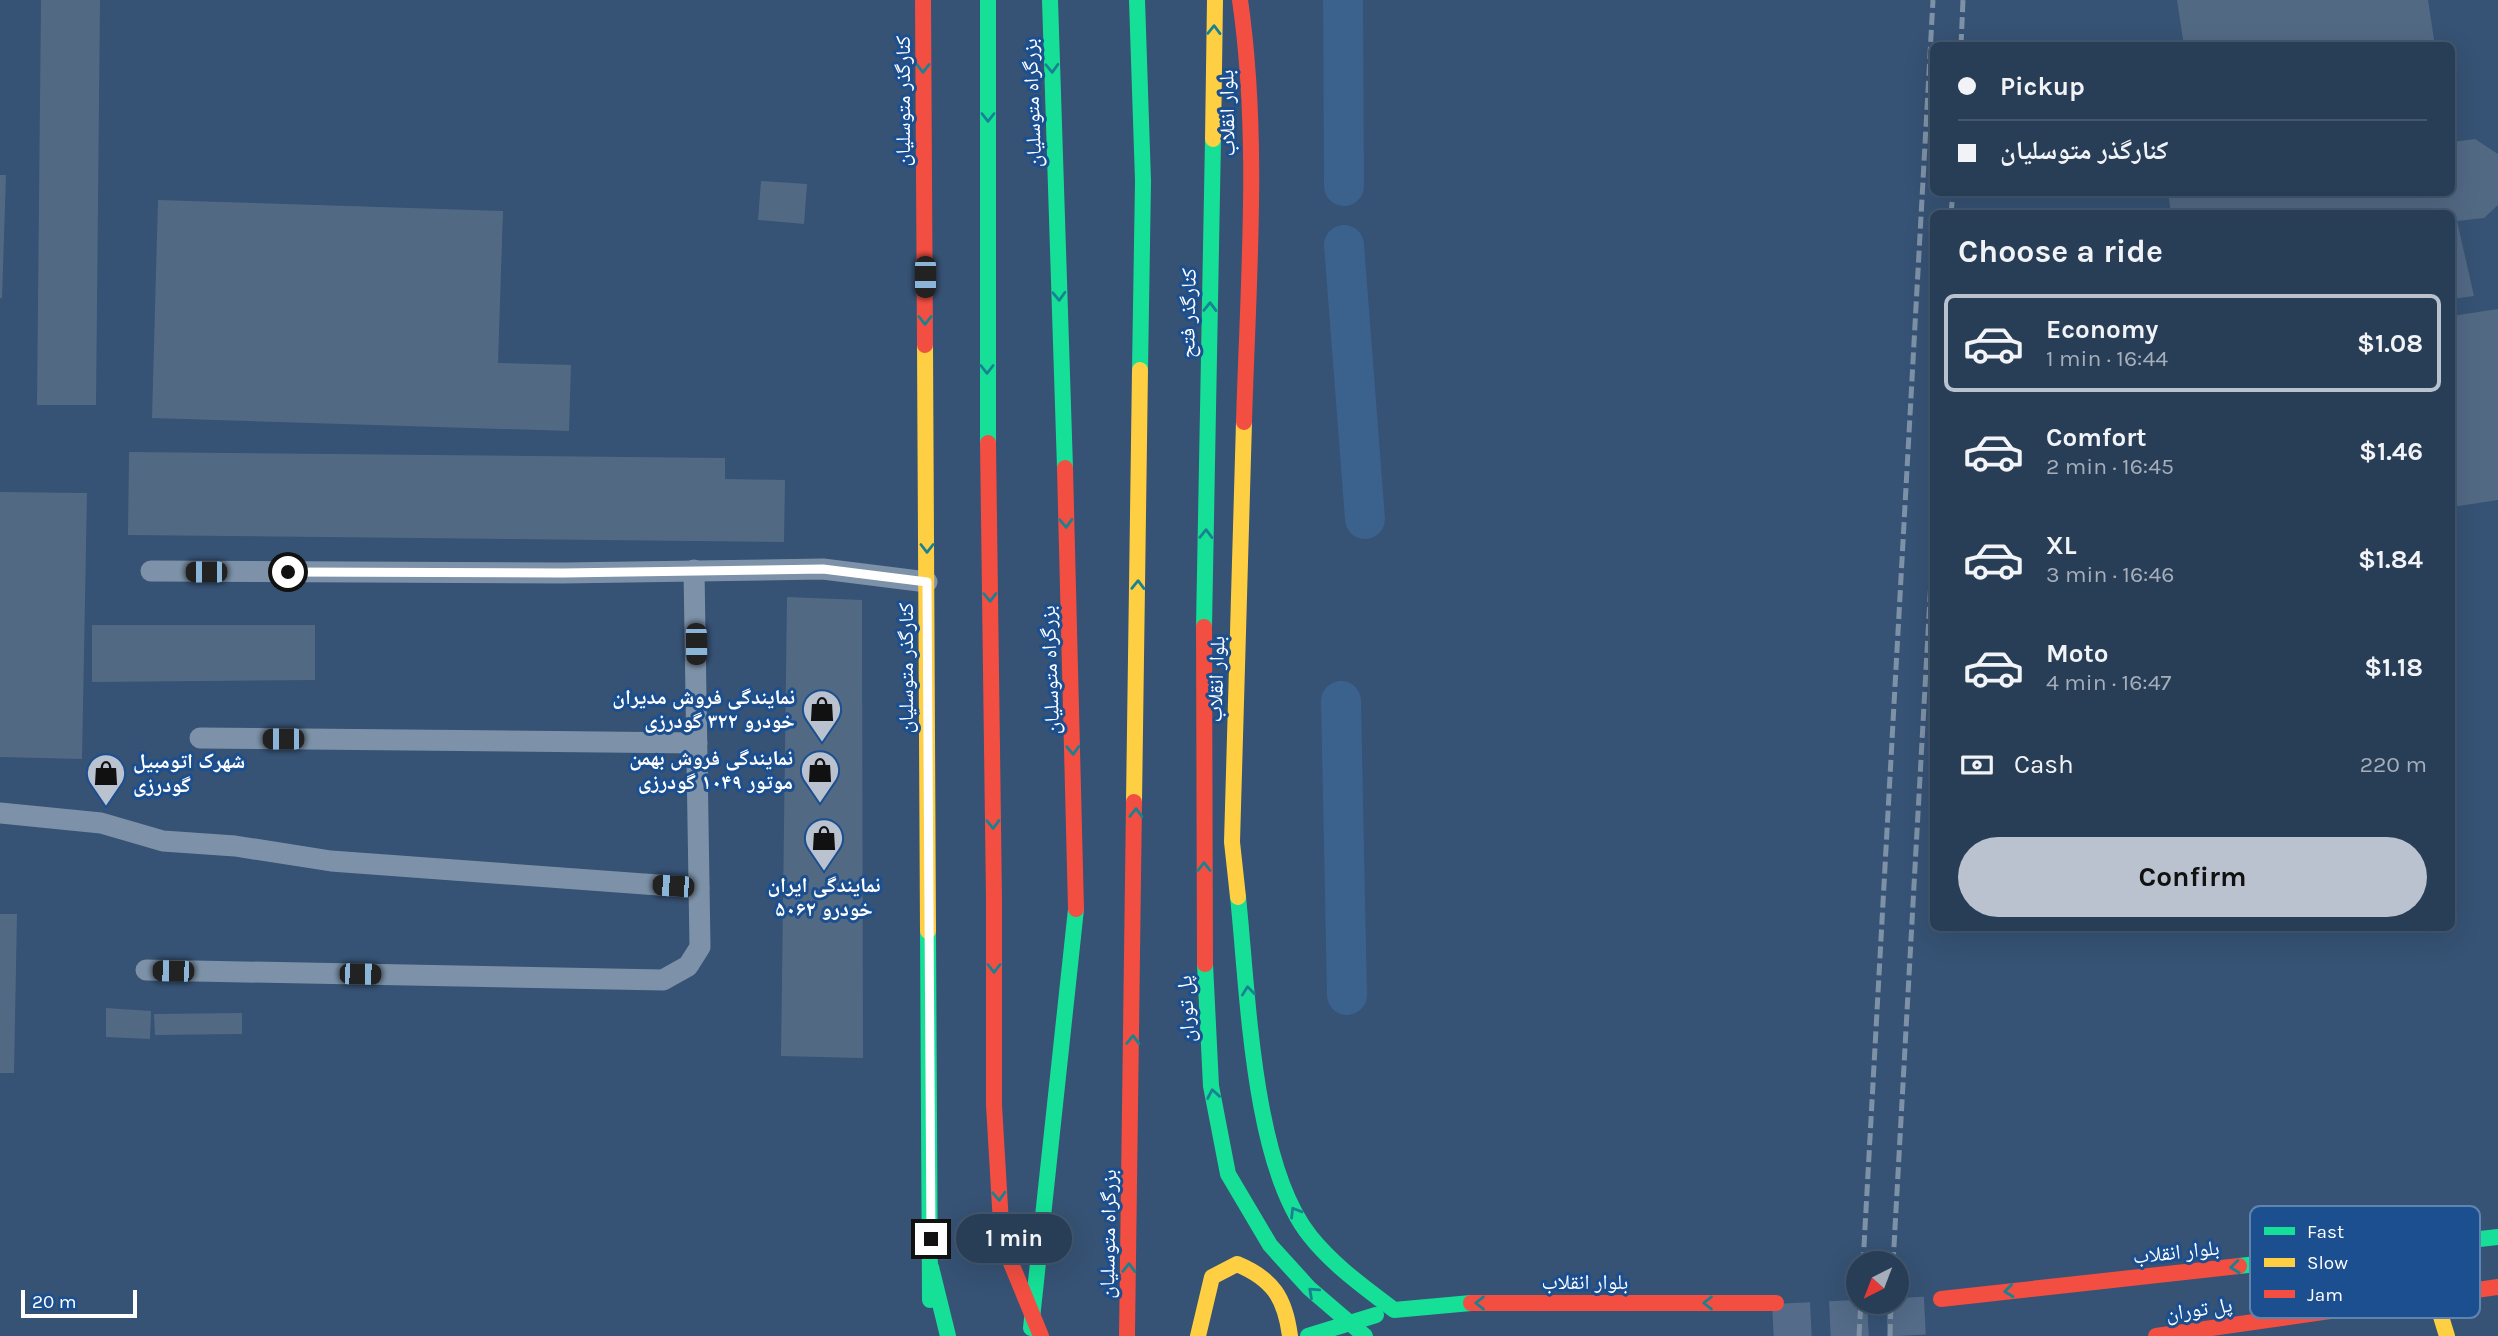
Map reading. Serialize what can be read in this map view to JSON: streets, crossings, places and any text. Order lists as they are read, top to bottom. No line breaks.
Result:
{"streets":{"main road":["کنارگذر متوسلیان","بزرگراه متوسلیان","بلوار انقلاب","کنارگذر فتح","پل توران"]},"crossings":[["کنارگذر فتح","پل توران"]],"one_way":["کنارگذر فتح","پل توران"],"places":{"shop":["نمایندگی فروش مدیران خودرو ۳۲۲ گودرزی","نمایندگی فروش بهمن موتور ۱۰۴۹ گودرزی","شهرک اتومبیل گودرزی","نمایندگی ایران خودرو ۵۰۶۲"]},"legend":["Fast","Slow","Jam"],"scale_bar":"20 m","north":"bottom left","page":{"banner":["Pickup","کنارگذر متوسلیان"],"heading":"Choose a ride","list":[{"name":"Economy","note":"1 min · 16:44","value":"$1.08"},{"name":"Comfort","note":"2 min · 16:45","value":"$1.46"},{"name":"XL","note":"3 min · 16:46","value":"$1.84"},{"name":"Moto","note":"4 min · 16:47","value":"$1.18"}],"pay":["Cash","220 m"],"buttons":"Confirm","bubble":"1 min","scale":"20 m"}}
